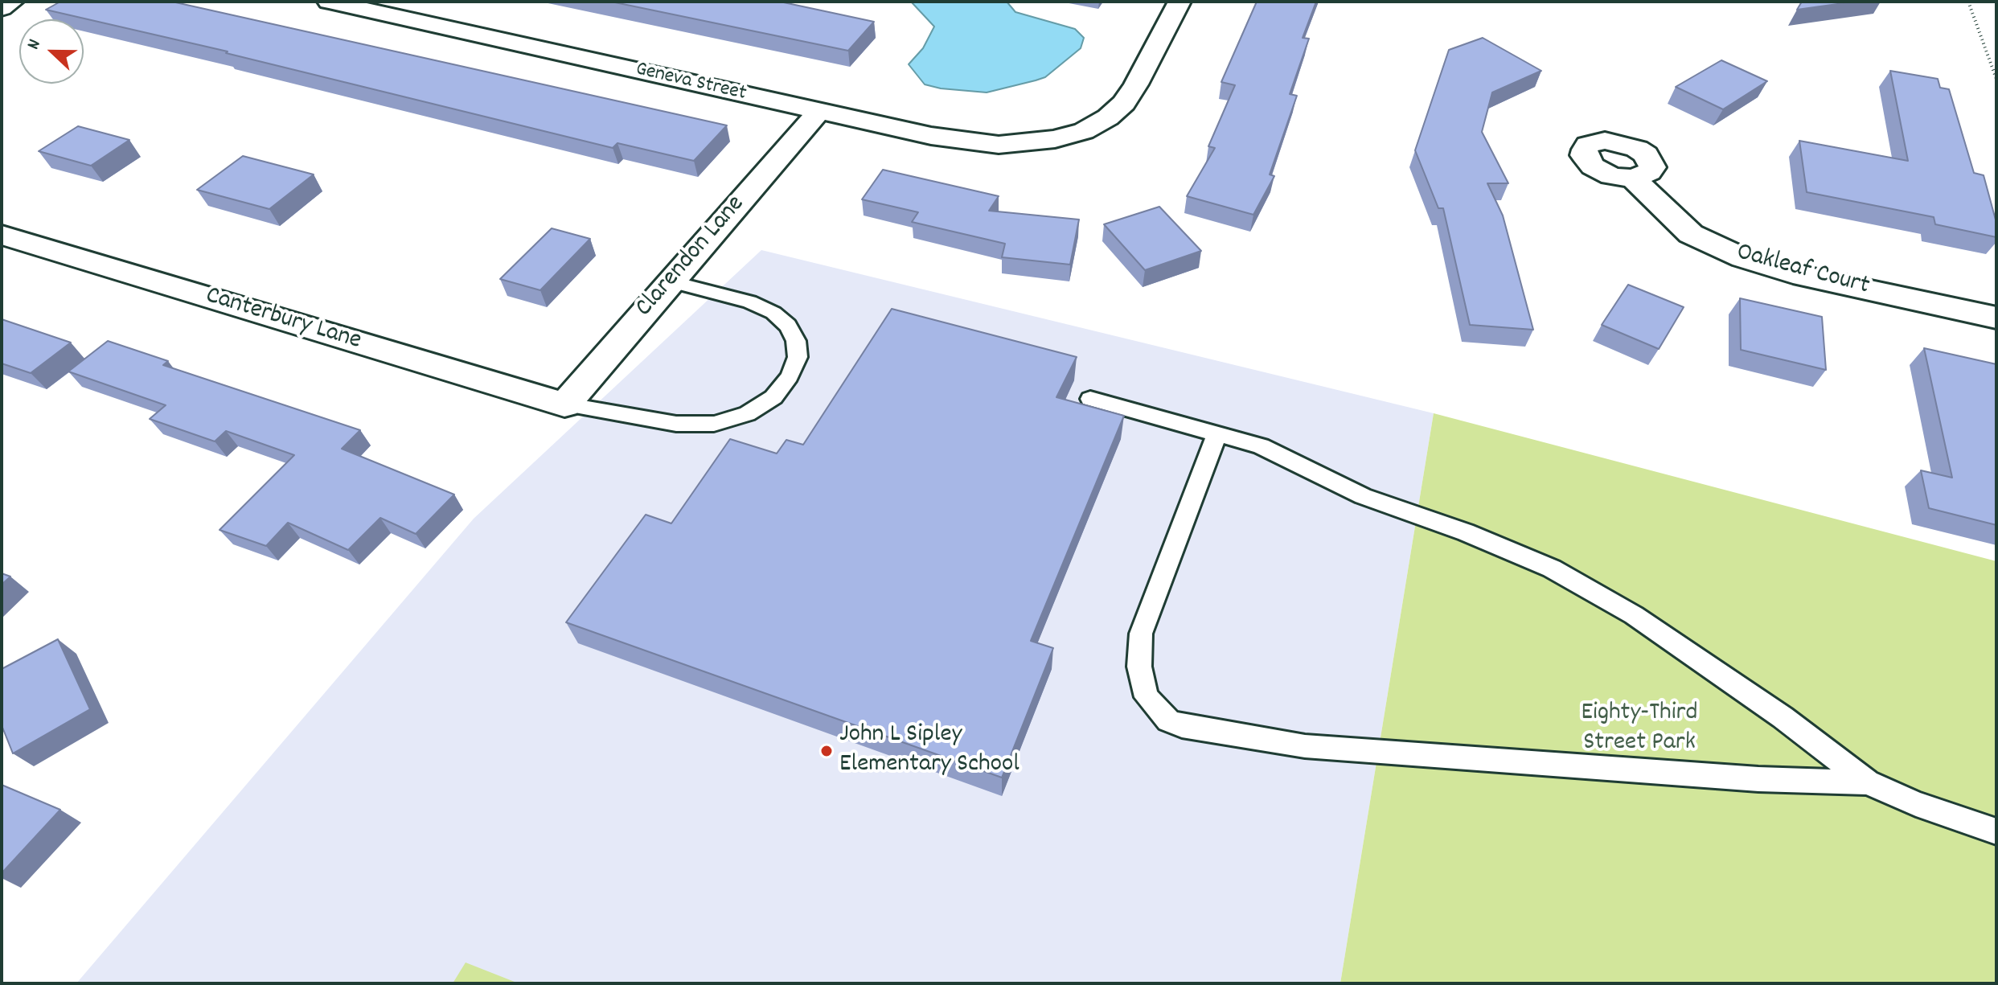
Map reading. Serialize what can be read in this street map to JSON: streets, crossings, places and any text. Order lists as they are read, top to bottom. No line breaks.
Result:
{"streets":{"street":["Geneva Street","Clarendon Lane","Oakleaf Court","Canterbury Lane"]},"crossings":[["Geneva Street","Clarendon Lane"],["Clarendon Lane","Canterbury Lane"]],"parks":["Eighty-Third Street Park"],"places":["John L Sipley Elementary School"],"north":"left"}
